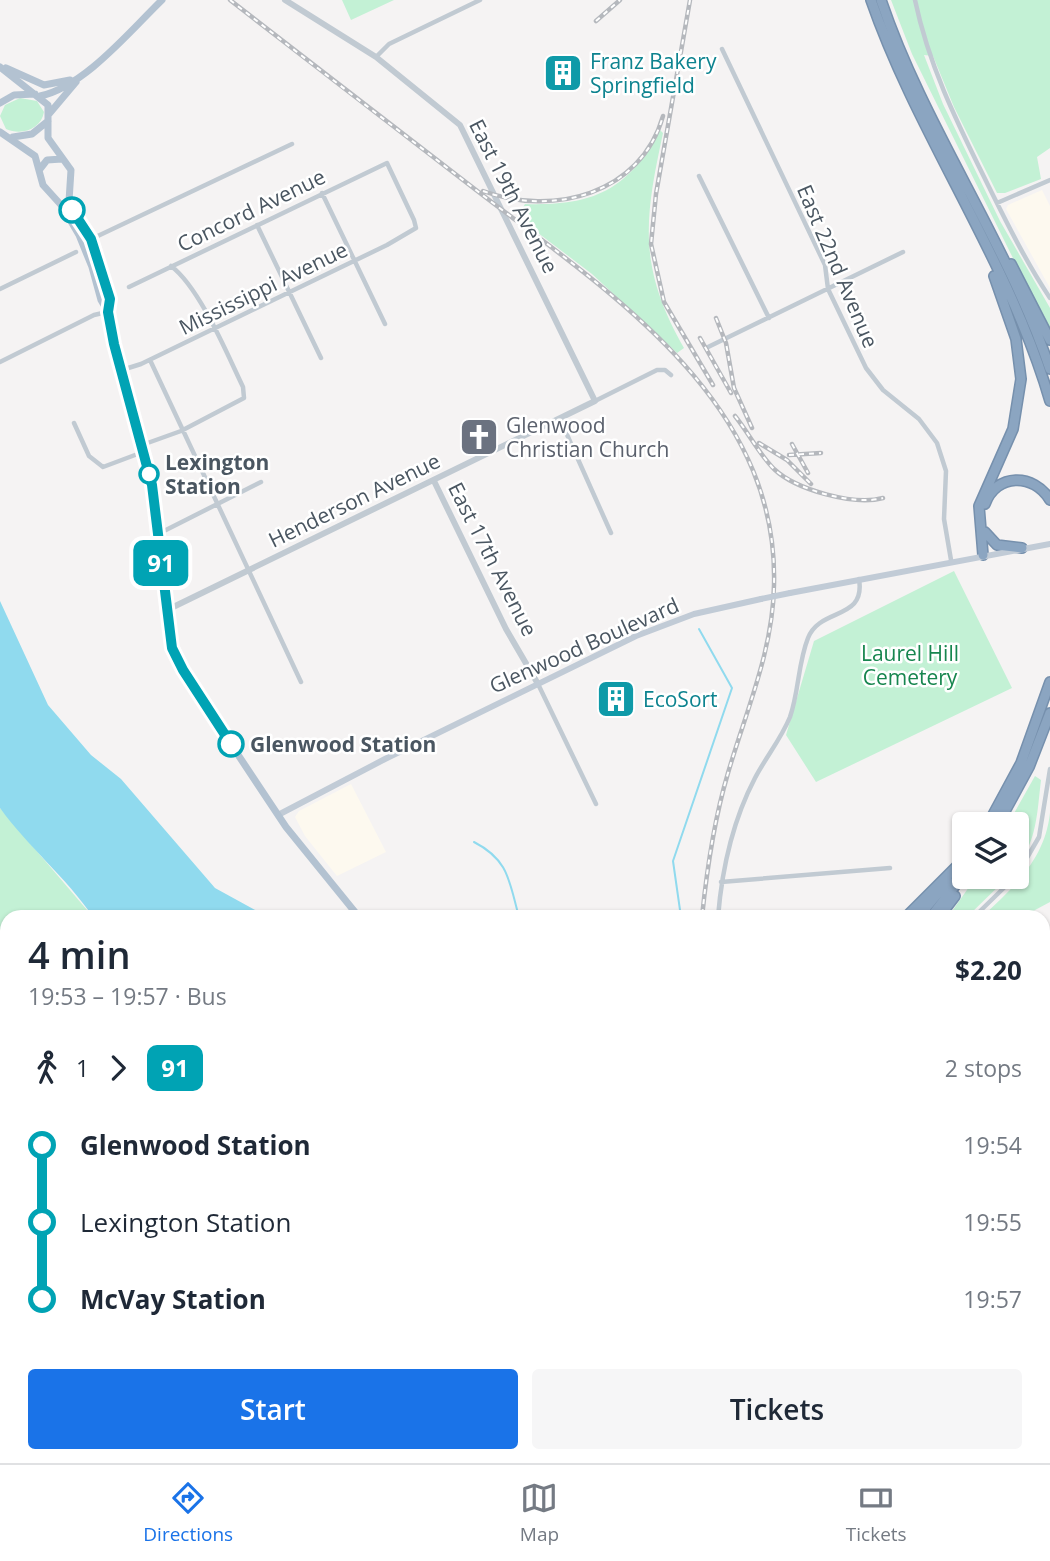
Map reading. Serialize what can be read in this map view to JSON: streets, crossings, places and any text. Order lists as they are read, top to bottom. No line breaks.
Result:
{"streets":{"main road":["Glenwood Boulevard"],"street":["East 19th Avenue","Concord Avenue","East 22nd Avenue","Mississippi Avenue","Henderson Avenue","East 17th Avenue"]},"crossings":[["East 19th Avenue","Henderson Avenue"],["Concord Avenue","Mississippi Avenue"],["East 22nd Avenue","Glenwood Boulevard"],["Henderson Avenue","East 17th Avenue"],["East 17th Avenue","Glenwood Boulevard"]],"parks":["Laurel Hill Cemetery"],"places":{"building":["Franz Bakery Springfield","EcoSort"],"church":["Glenwood Christian Church"],"other":["Lexington Station","Glenwood Station"]},"lines":["bus line 91"],"page":{"on_map":"91","heading":["4 min","19:53 – 19:57 · Bus","$2.20"],"legs":["1","91","2 stops"],"list":[{"name":"Glenwood Station","value":"19:54"},{"name":"Lexington Station","value":"19:55"},{"name":"McVay Station","value":"19:57"}],"buttons":["Start","Tickets"],"tabs":["Directions","Map","Tickets"]}}
